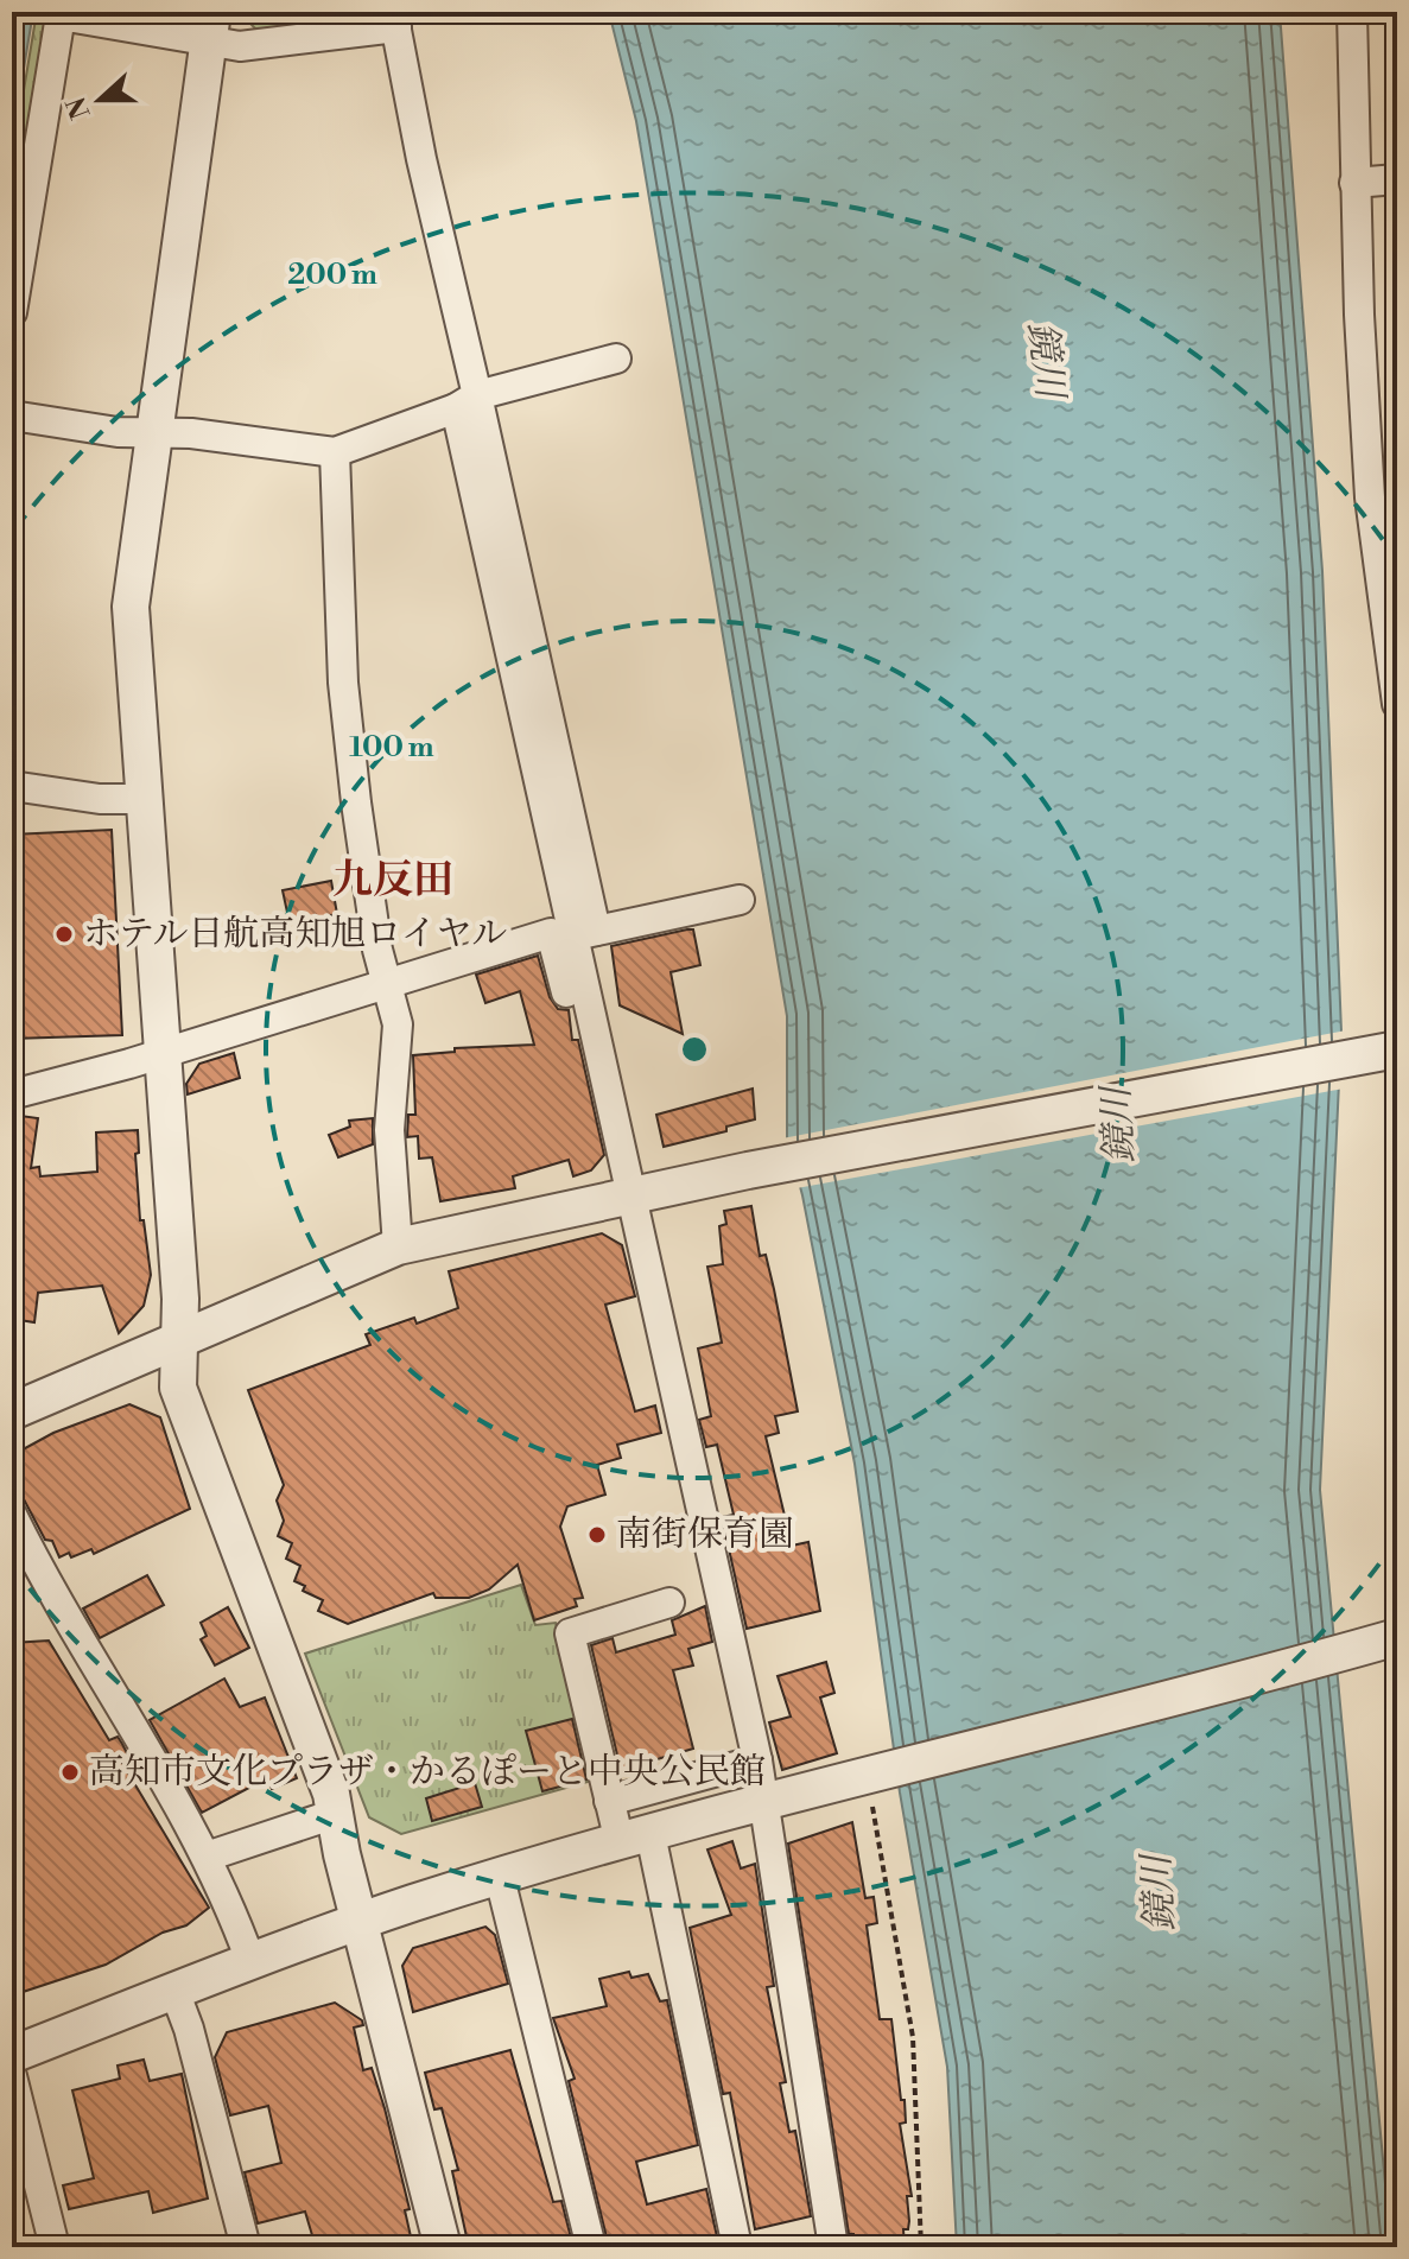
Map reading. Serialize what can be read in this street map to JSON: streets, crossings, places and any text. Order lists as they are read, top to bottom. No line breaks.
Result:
{"districts":["九反田"],"water":["鏡川"],"places":["ホテル日航高知旭ロイヤル","南街保育園","高知市文化プラザ・かるぽーと中央公民館"],"north":"left","rings":["200 m","100 m"]}
